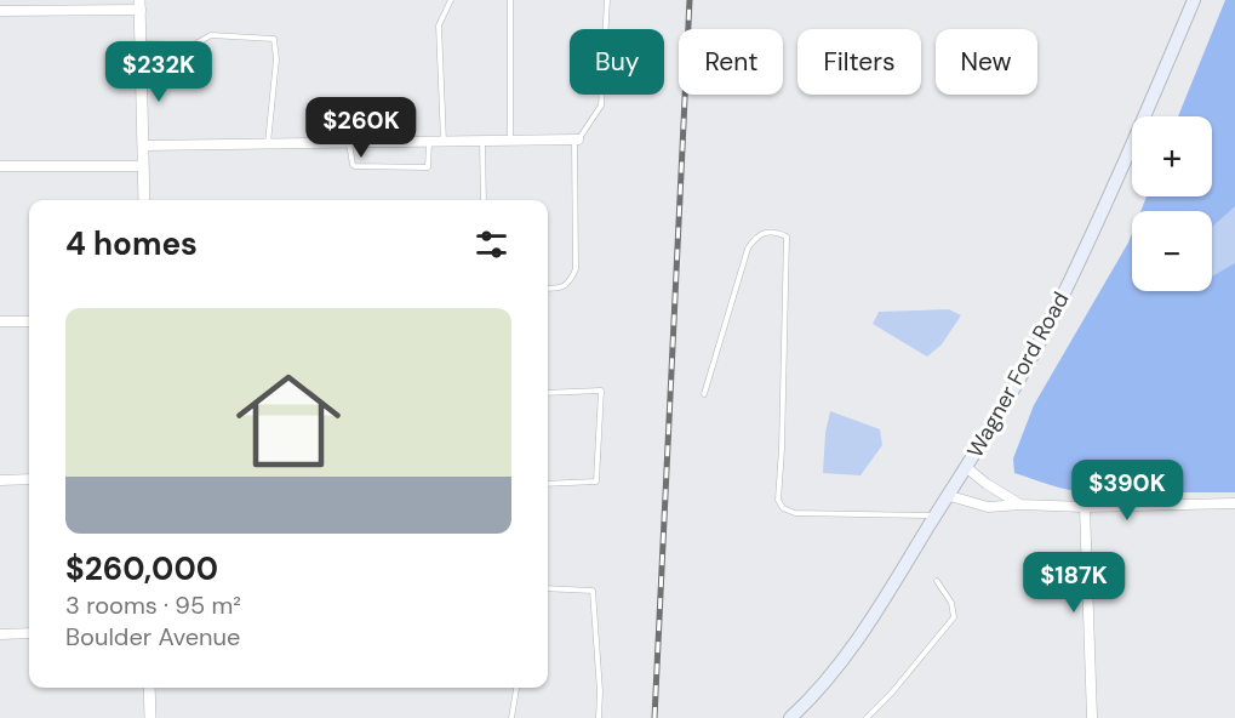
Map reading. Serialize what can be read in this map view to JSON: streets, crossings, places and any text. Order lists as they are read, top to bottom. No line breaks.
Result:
{"streets":{"main road":["Wagner Ford Road"]},"page":{"chip":["Buy","Rent","Filters","New"],"price":["$232K","$260K","$390K","$187K"],"map_buttons":["+","−"],"heading":"4 homes","list":[{"name":"$260,000","note":"3 rooms · 95 m² · Boulder Avenue"}]}}
